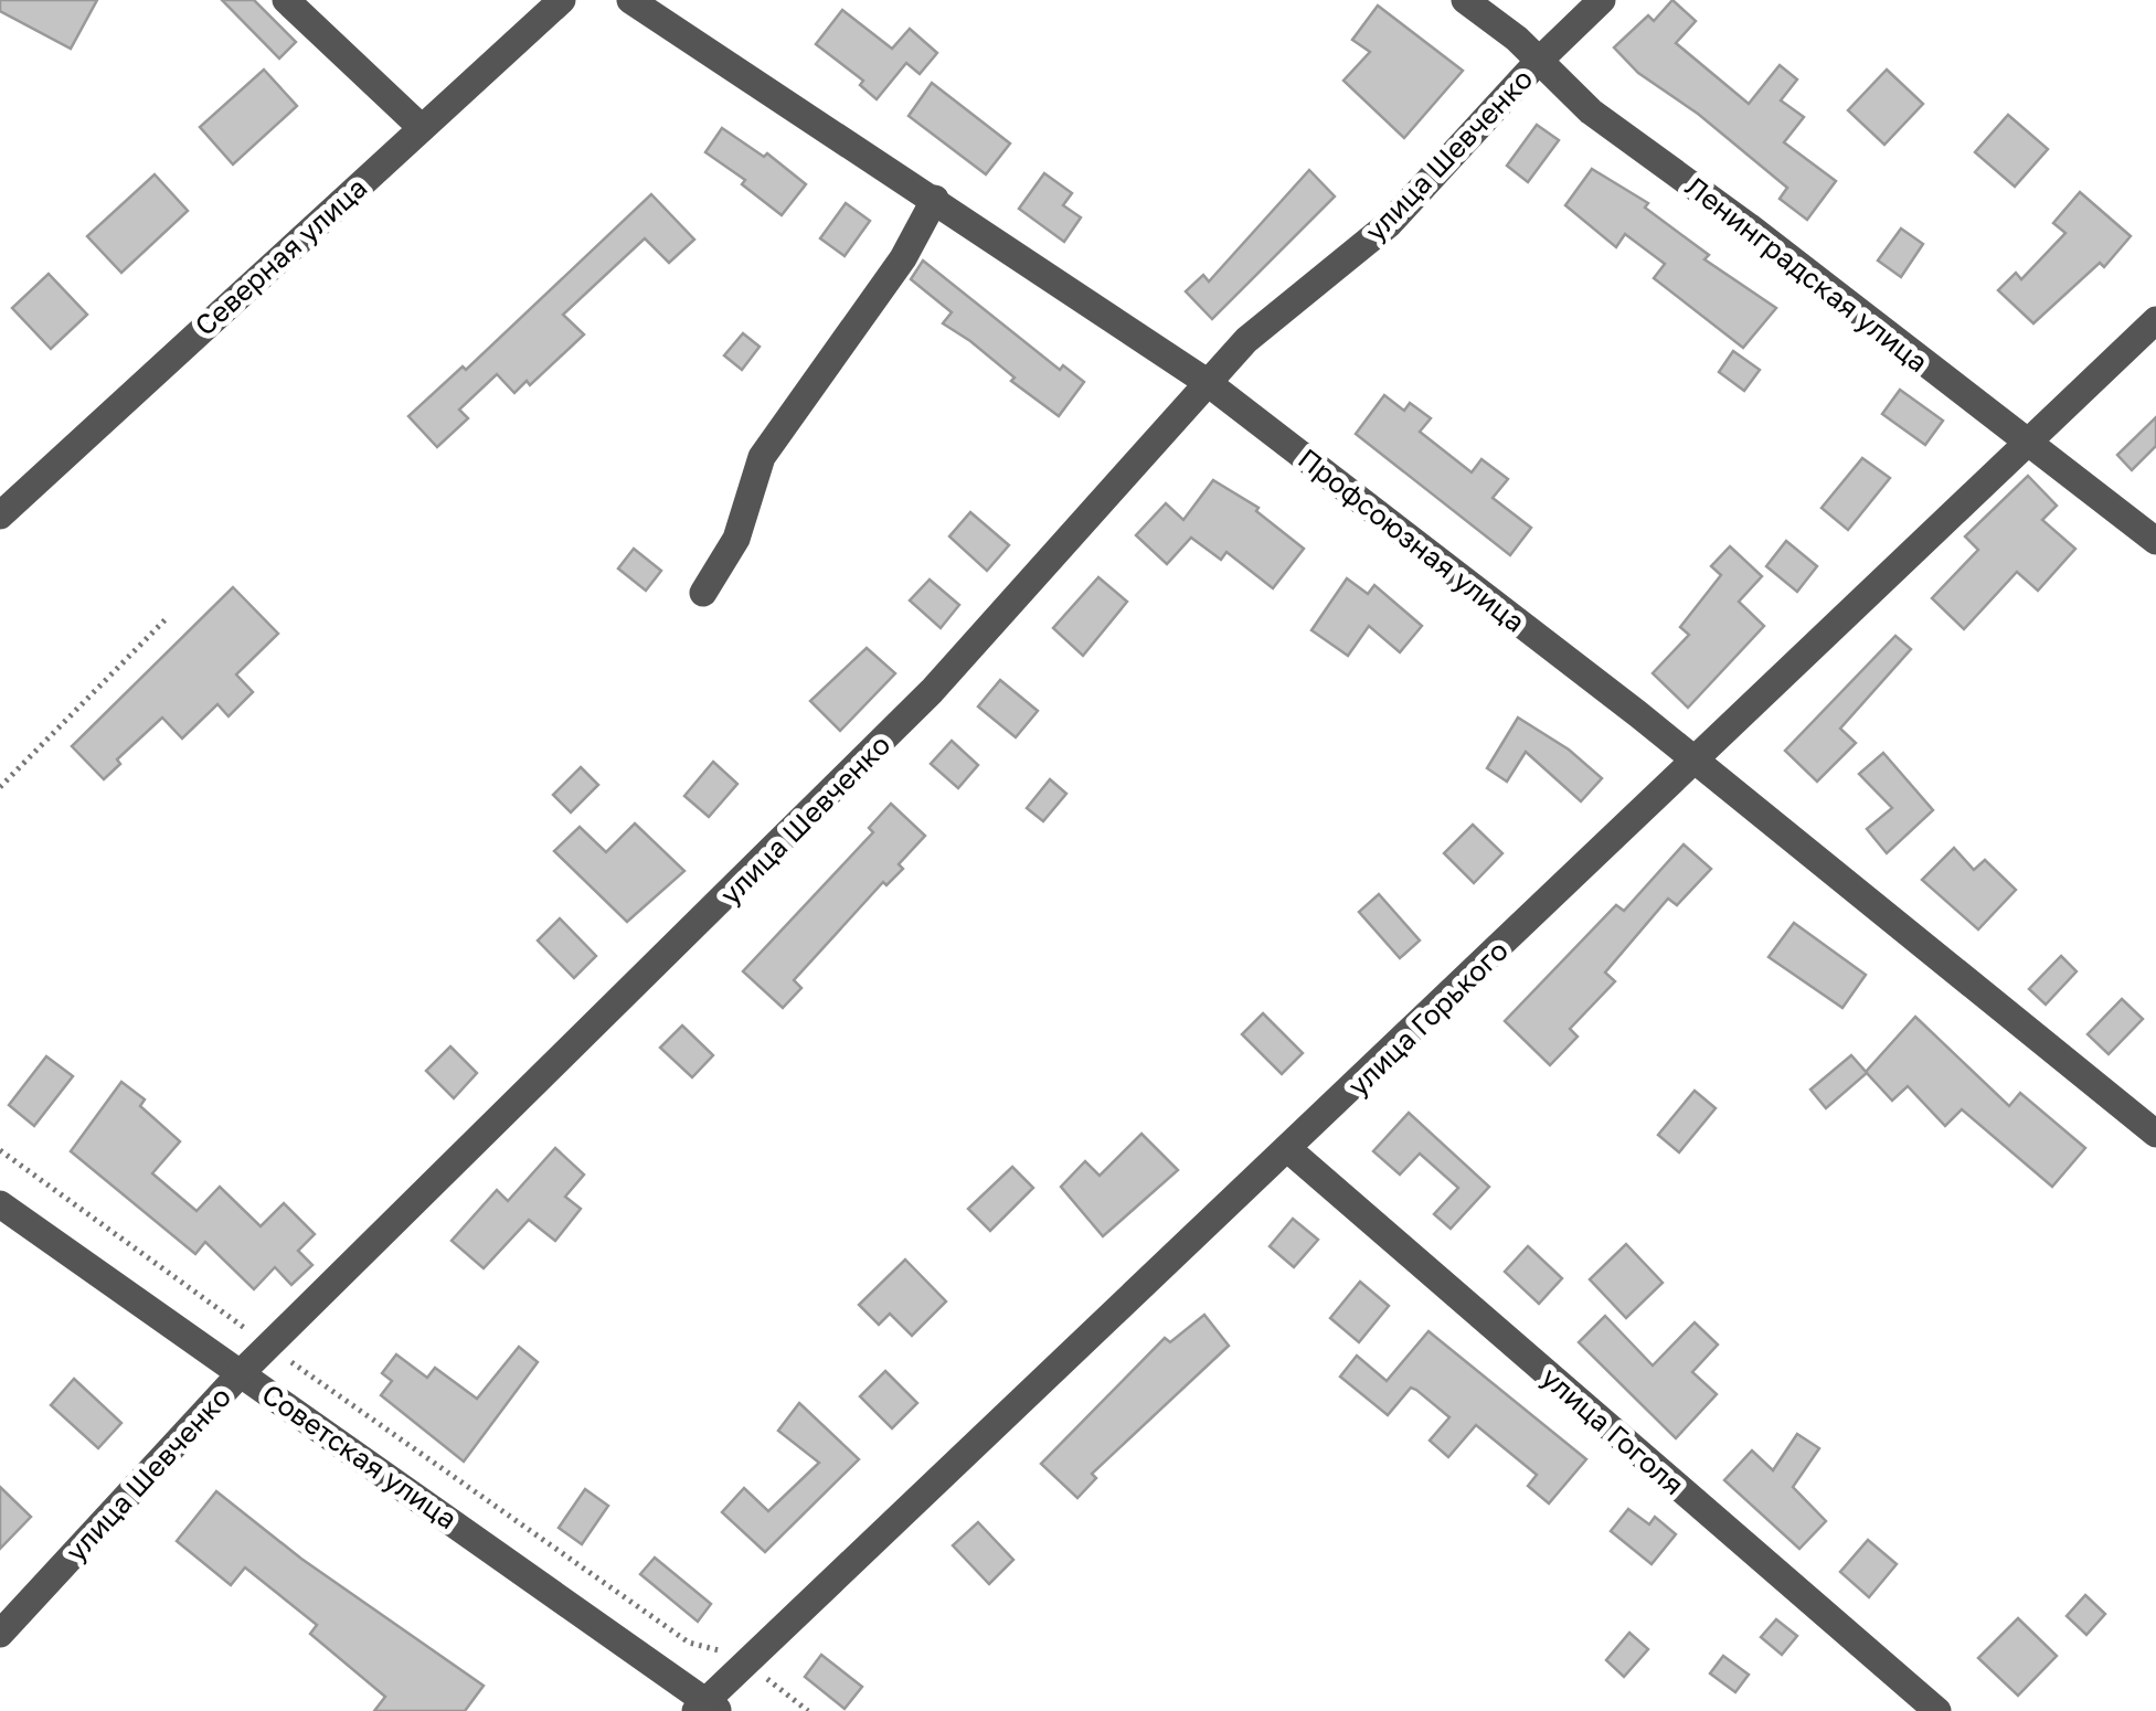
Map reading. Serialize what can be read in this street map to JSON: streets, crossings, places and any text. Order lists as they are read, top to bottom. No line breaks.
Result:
{"streets":{"street":["улица Шевченко","Северная улица","Ленинградская улица","Профсоюзная улица","улица Горького","улица Гоголя","Советская улица"]},"crossings":[["улица Шевченко","Ленинградская улица"],["улица Шевченко","Профсоюзная улица"],["улица Шевченко","Советская улица"],["Ленинградская улица","улица Горького"],["Профсоюзная улица","улица Горького"],["улица Горького","улица Гоголя"],["улица Горького","Советская улица"]]}
